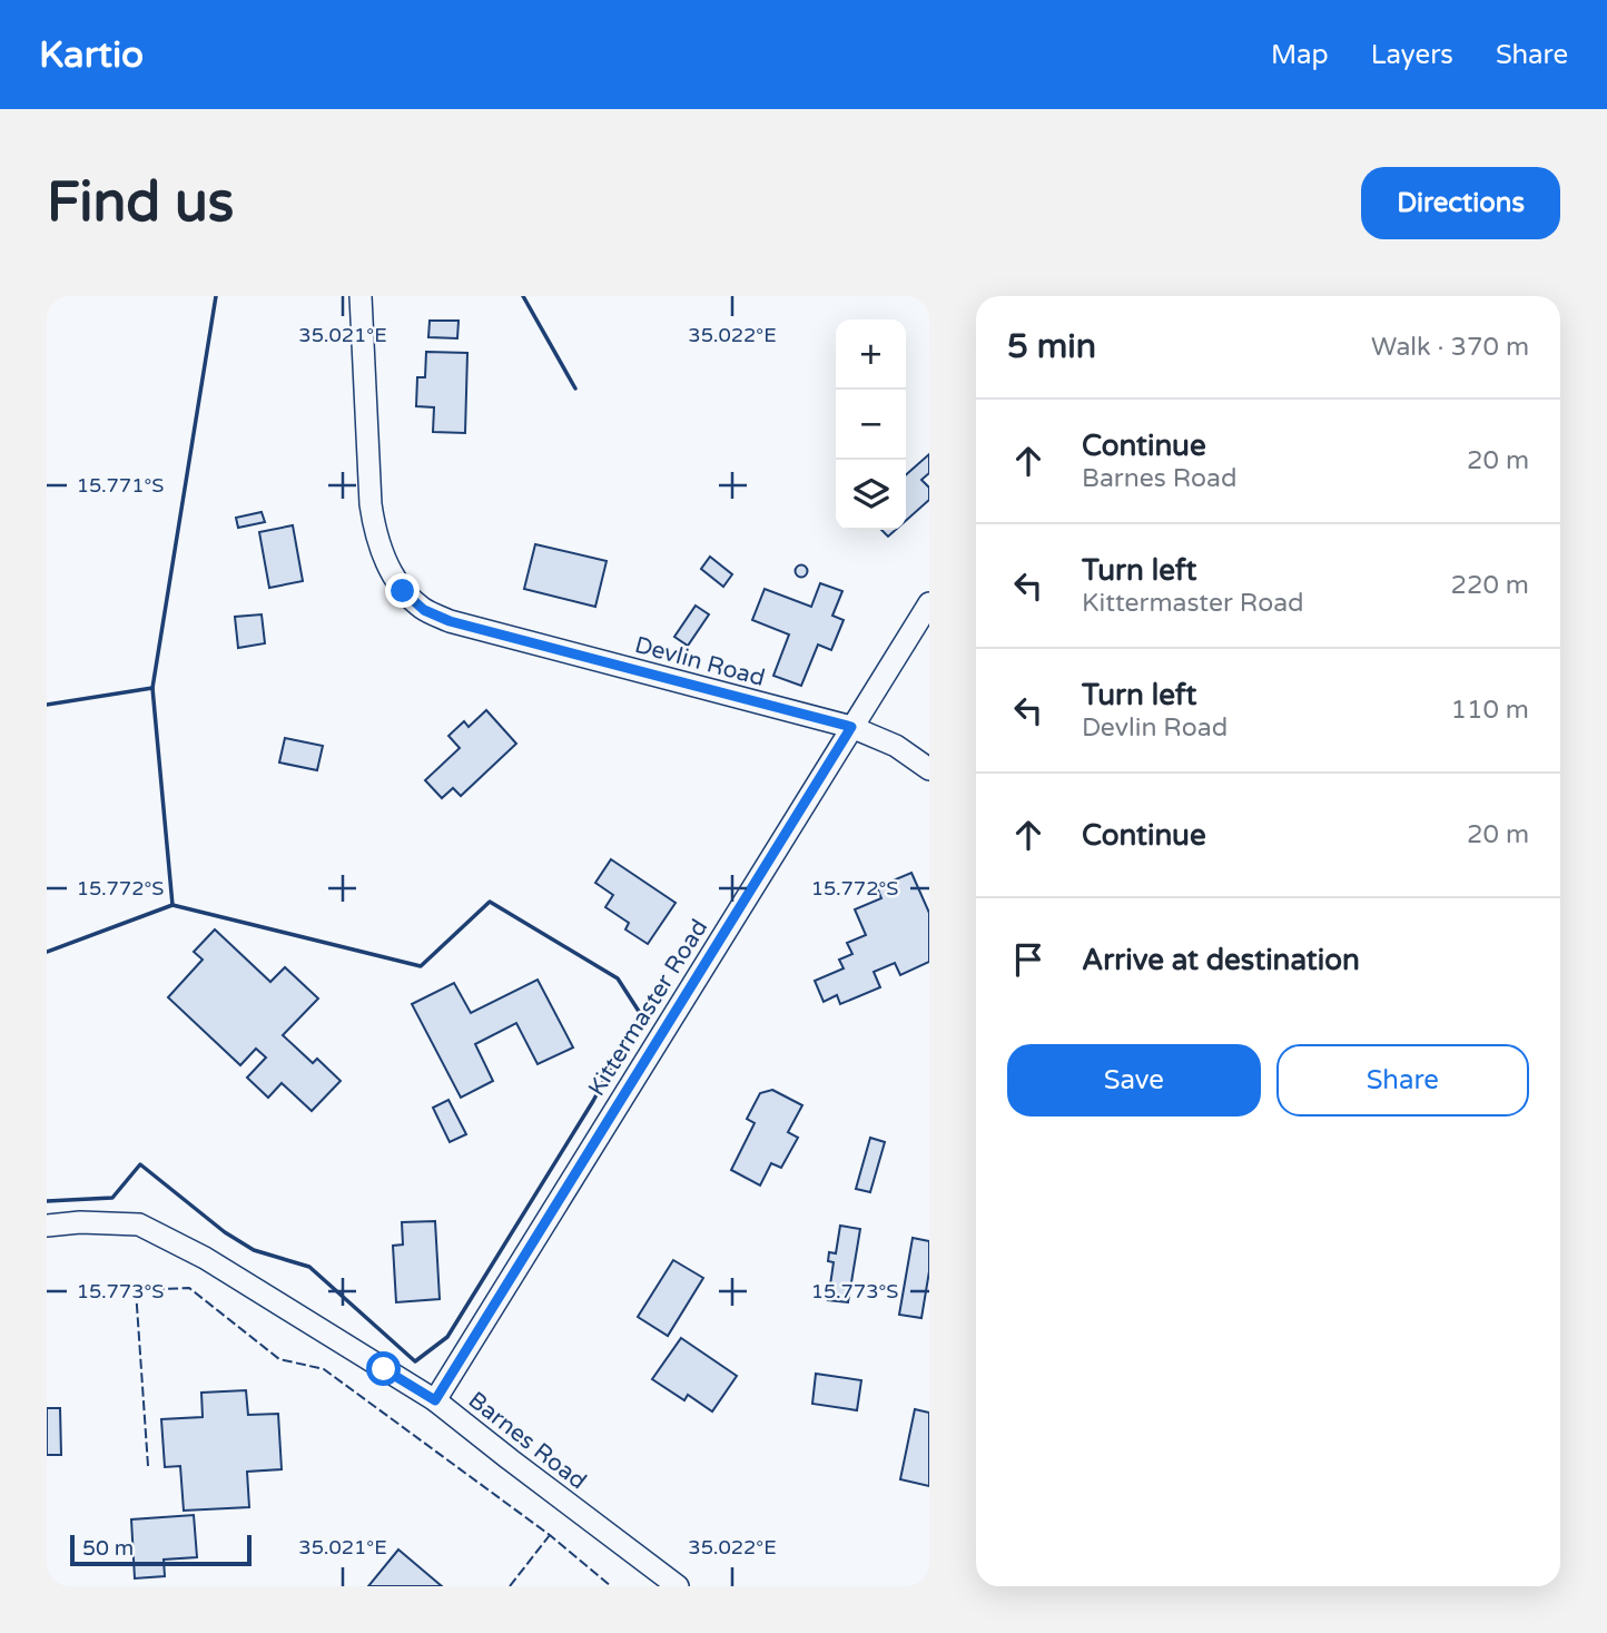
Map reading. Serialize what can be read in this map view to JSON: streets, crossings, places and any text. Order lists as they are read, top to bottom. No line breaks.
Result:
{"streets":{"street":["Devlin Road","Kittermaster Road","Barnes Road"]},"crossings":[["Devlin Road","Kittermaster Road"],["Kittermaster Road","Barnes Road"]],"scale_bar":"50 m","page":{"header":"Kartio","nav":["Map","Layers","Share"],"buttons":["Directions",["Save","Share"]],"title":"Find us","heading":["5 min","Walk · 370 m"],"map_buttons":["+","−"],"list":[["Continue","Barnes Road","20 m"],["Turn left","Kittermaster Road","220 m"],["Turn left","Devlin Road","110 m"],["Continue","20 m"],"Arrive at destination"],"scale":"50 m"},"coordinates":["35.021°E","35.022°E","15.771°S","15.772°S","15.773°S"]}
